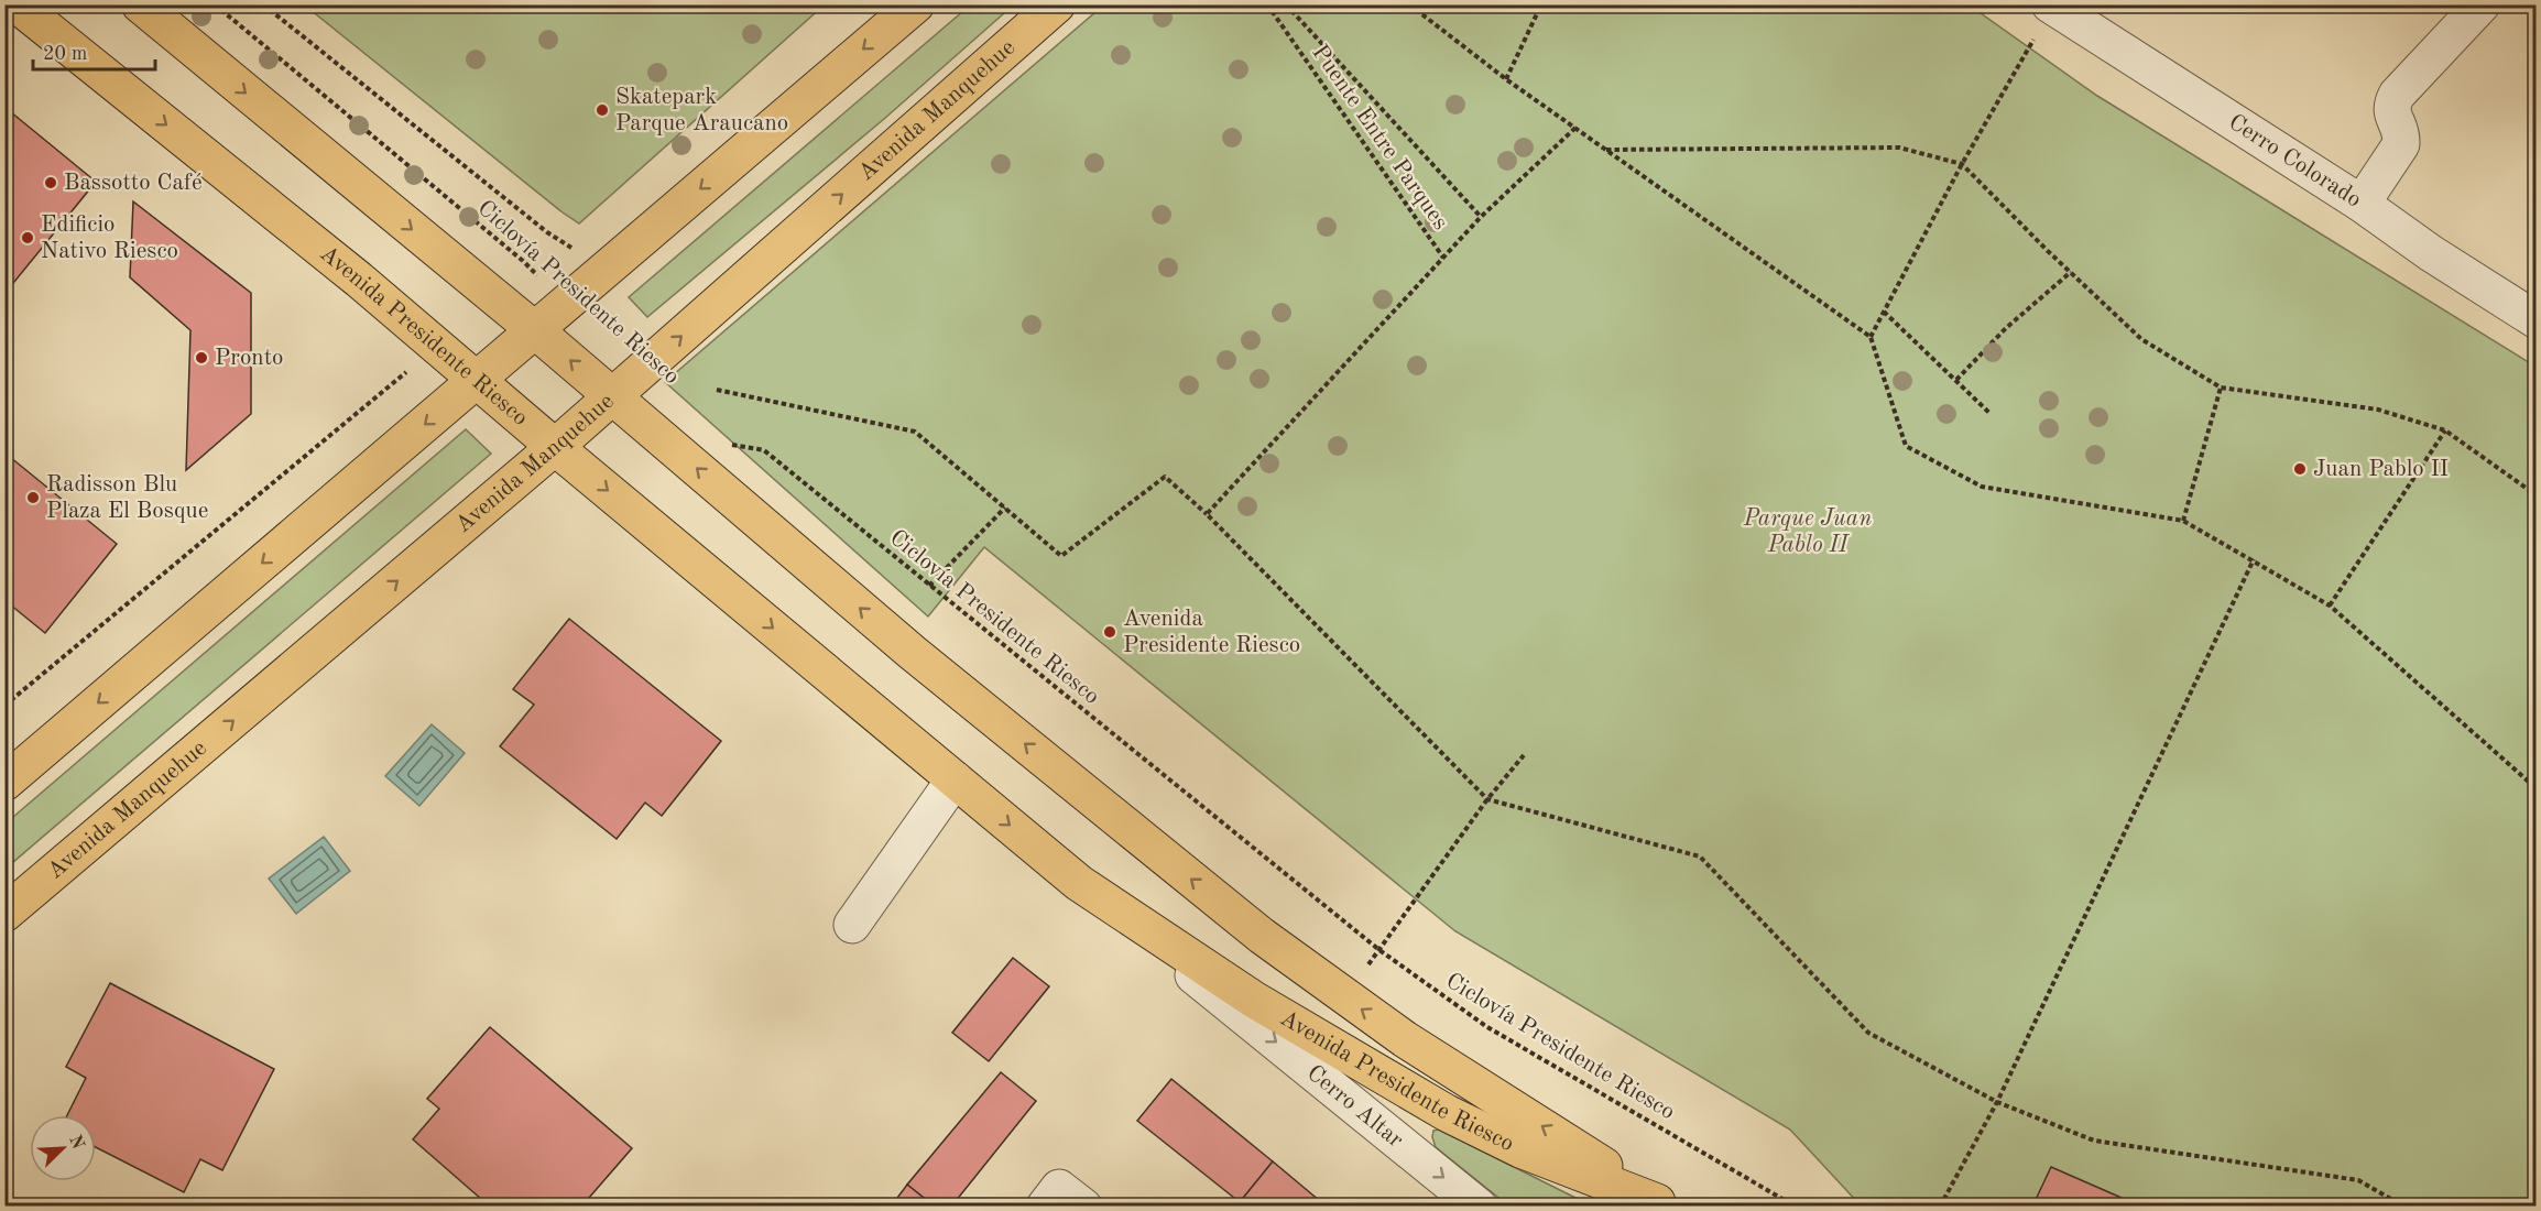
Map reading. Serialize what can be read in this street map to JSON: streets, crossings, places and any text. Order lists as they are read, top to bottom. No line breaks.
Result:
{"streets":{"main road":["Avenida Manquehue","Avenida Presidente Riesco"],"street":["Cerro Colorado","Cerro Altar"],"path":["Puente Entre Parques","Ciclovía Presidente Riesco"]},"crossings":[["Avenida Manquehue","Avenida Presidente Riesco"],["Avenida Presidente Riesco","Cerro Altar"]],"one_way":["Cerro Altar"],"parks":["Parque Juan Pablo II"],"places":["Skatepark Parque Araucano","Bassotto Café","Edificio Nativo Riesco","Pronto","Juan Pablo II","Radisson Blu Plaza El Bosque","Avenida Presidente Riesco"],"scale_bar":"20 m","north":"top right"}
